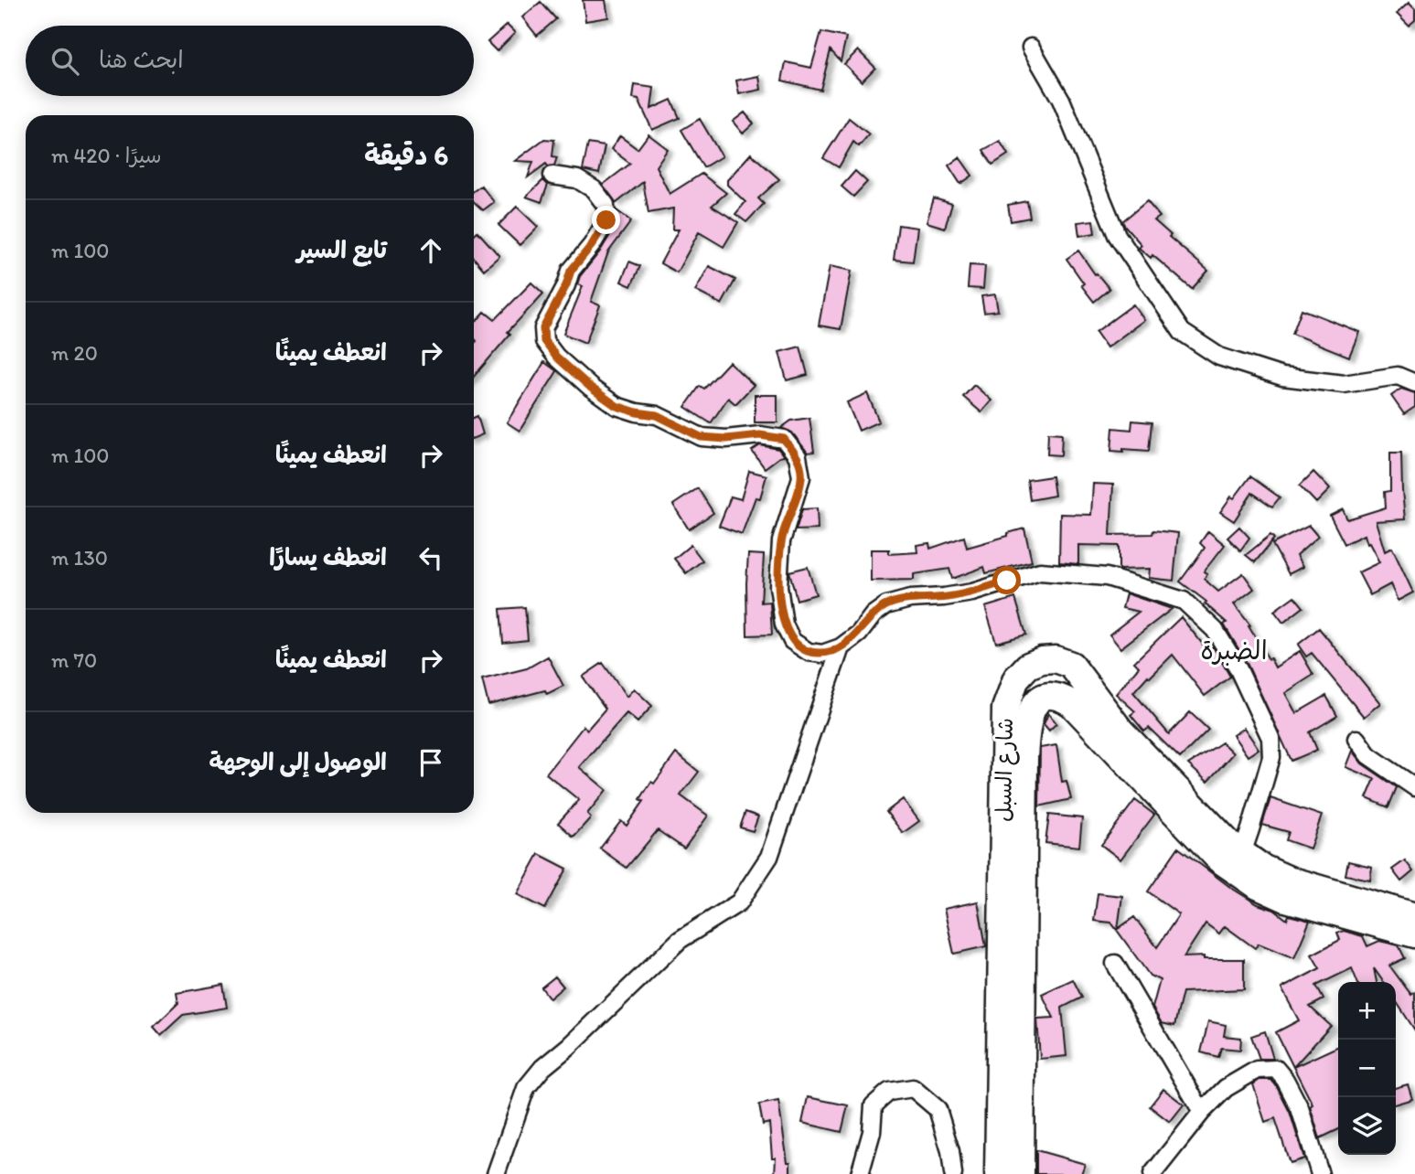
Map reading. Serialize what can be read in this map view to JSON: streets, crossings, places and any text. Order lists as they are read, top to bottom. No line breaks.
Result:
{"streets":{"main road":["شارع السبل"]},"districts":["الضبرة"],"page":{"search":"ابحث هنا","heading":["6 دقيقة","سيرًا · 420 m"],"list":[["تابع السير","100 m"],["انعطف يمينًا","20 m"],["انعطف يمينًا","100 m"],["انعطف يسارًا","130 m"],["انعطف يمينًا","70 m"],"الوصول إلى الوجهة"],"map_buttons":["+","−"]}}
